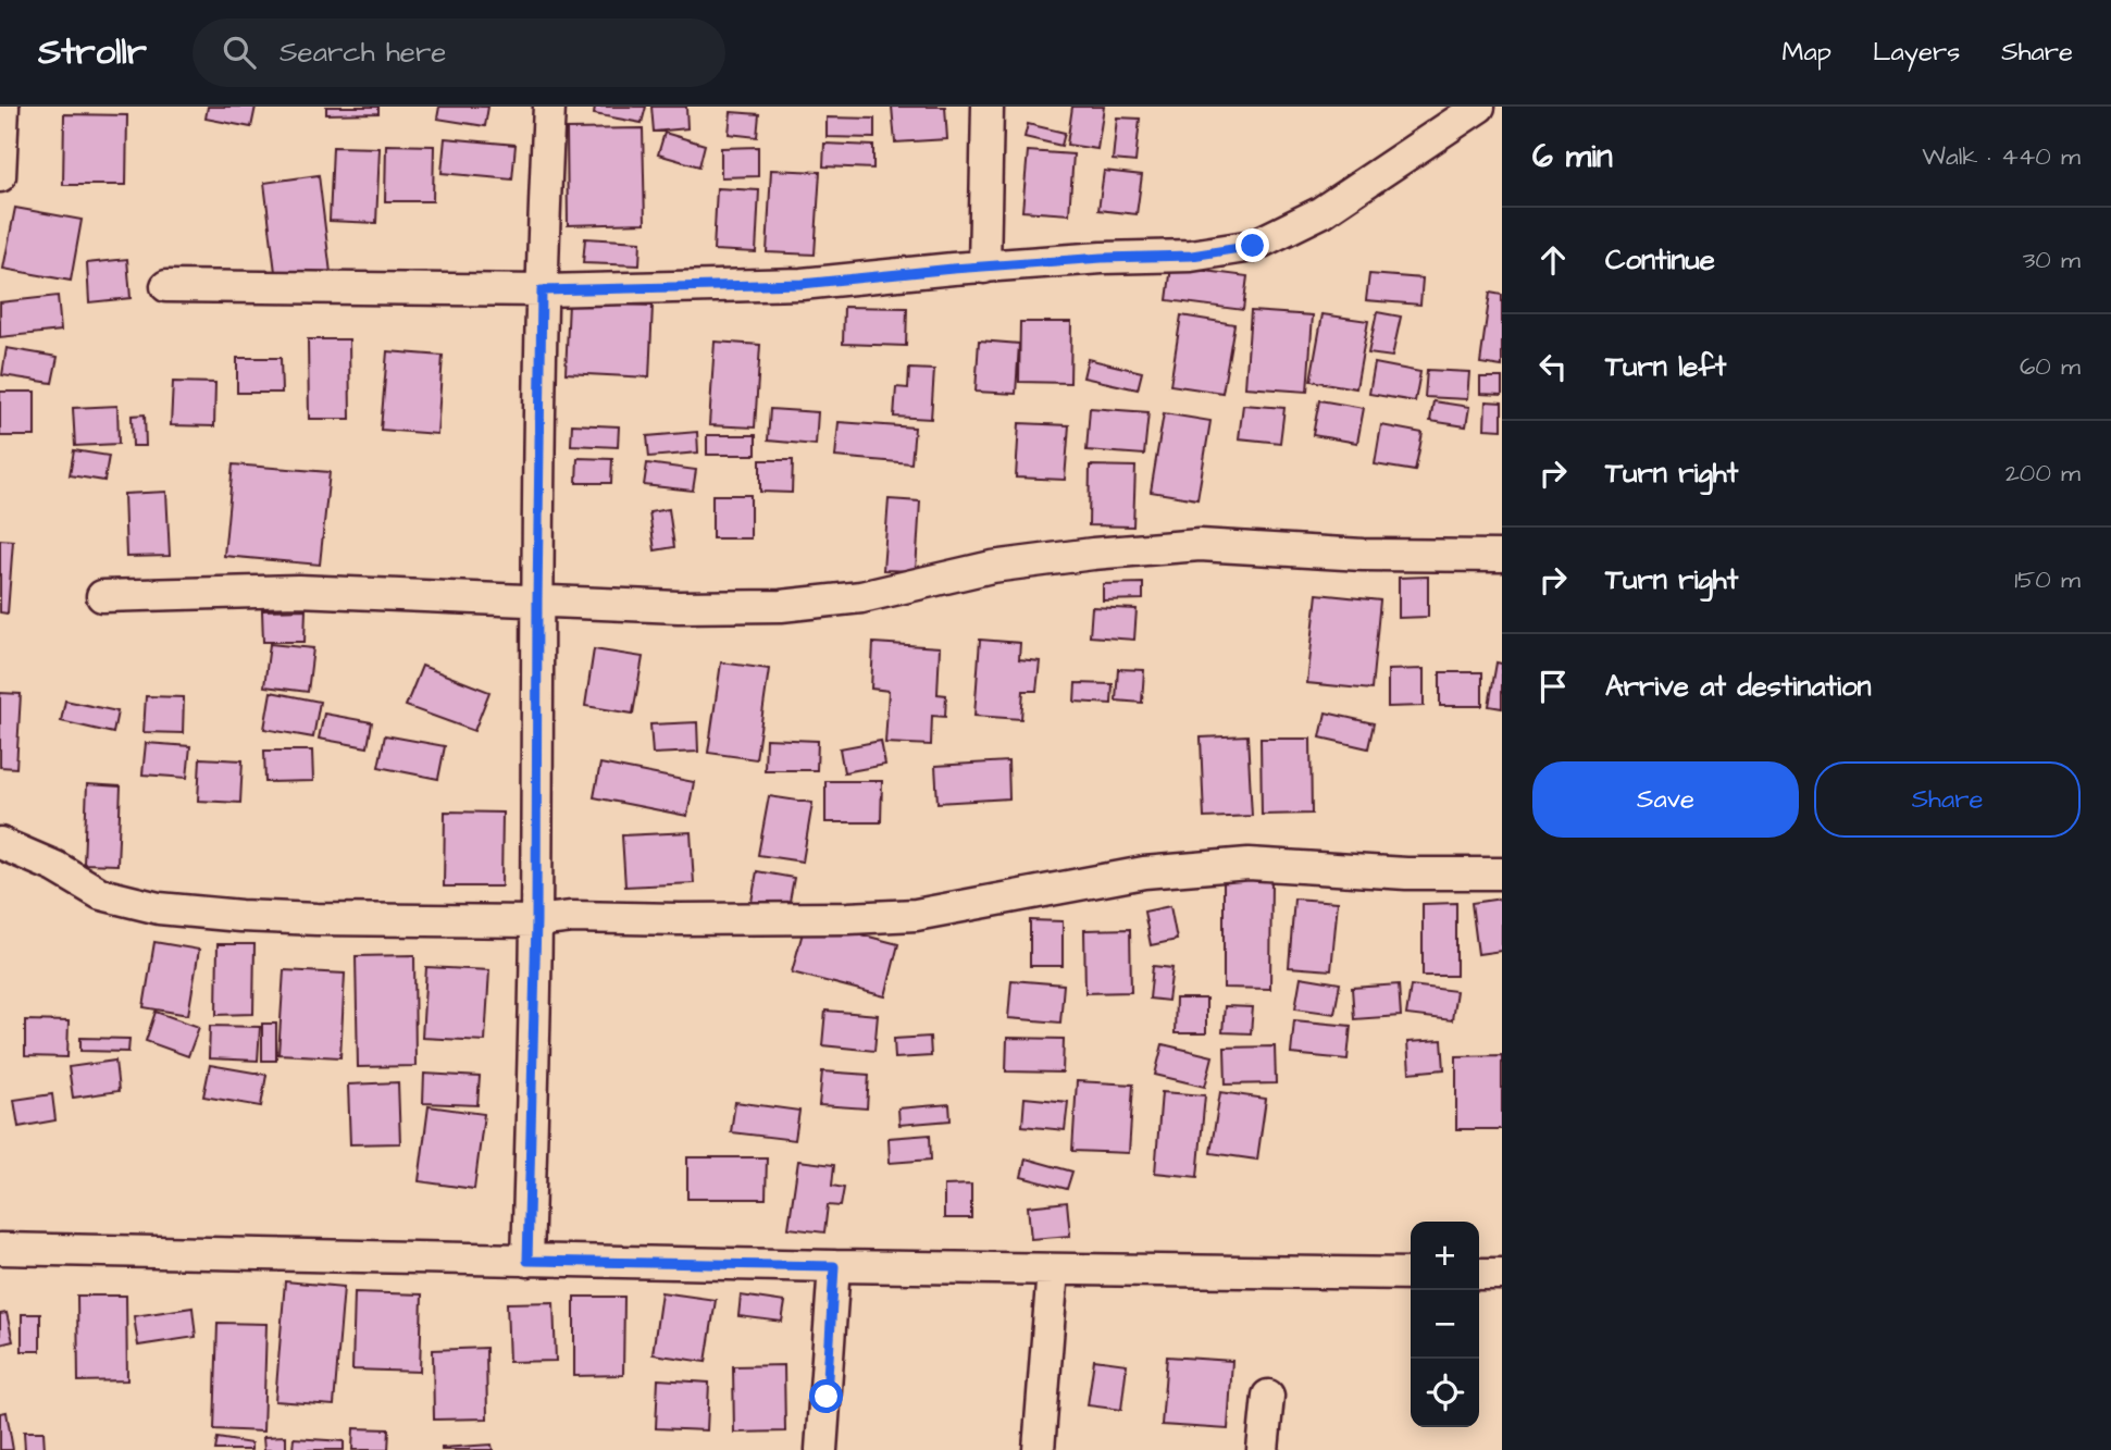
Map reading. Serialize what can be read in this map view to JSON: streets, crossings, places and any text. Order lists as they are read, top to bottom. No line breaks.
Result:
{"page":{"header":"Strollr","search":"Search here","nav":["Map","Layers","Share"],"heading":["6 min","Walk · 440 m"],"list":[["Continue","30 m"],["Turn left","60 m"],["Turn right","200 m"],["Turn right","150 m"],"Arrive at destination"],"buttons":["Save","Share"],"map_buttons":["+","−"]}}
